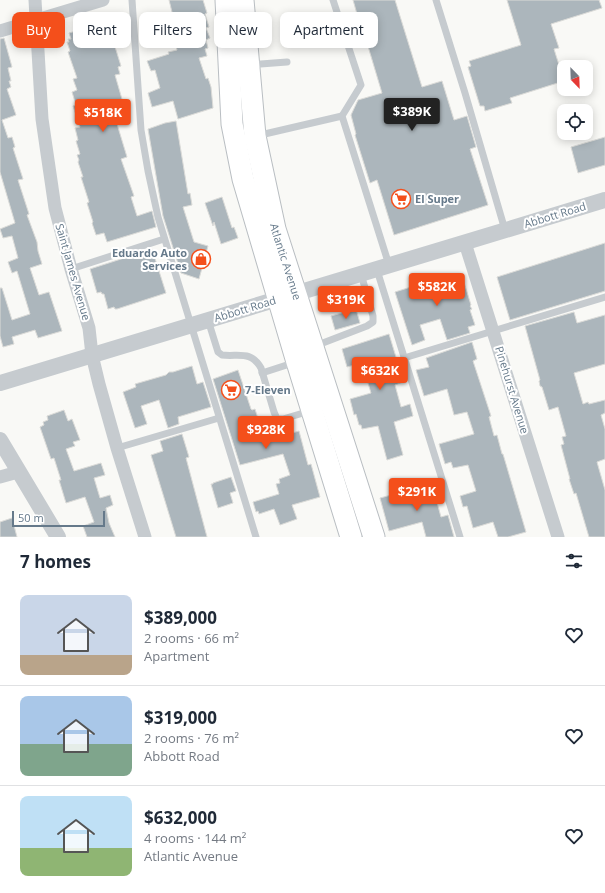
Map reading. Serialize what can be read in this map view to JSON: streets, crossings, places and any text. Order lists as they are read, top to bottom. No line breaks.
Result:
{"streets":{"main road":["Atlantic Avenue"],"street":["Abbott Road","Saint James Avenue","Pinehurst Avenue"]},"crossings":[["Abbott Road","Atlantic Avenue"],["Abbott Road","Saint James Avenue"],["Abbott Road","Pinehurst Avenue"]],"places":{"supermarket":["El Super","7-Eleven"],"shop":["Eduardo Auto Services"]},"scale_bar":"50 m","north":"bottom right","page":{"chip":["Buy","Rent","Filters","New","Apartment"],"price":["$389K","$518K","$582K","$319K","$632K","$928K","$291K"],"scale":"50 m","heading":"7 homes","list":[{"name":"$389,000","note":"2 rooms · 66 m² · Apartment"},{"name":"$319,000","note":"2 rooms · 76 m² · Abbott Road"},{"name":"$632,000","note":"4 rooms · 144 m² · Atlantic Avenue"}]}}
